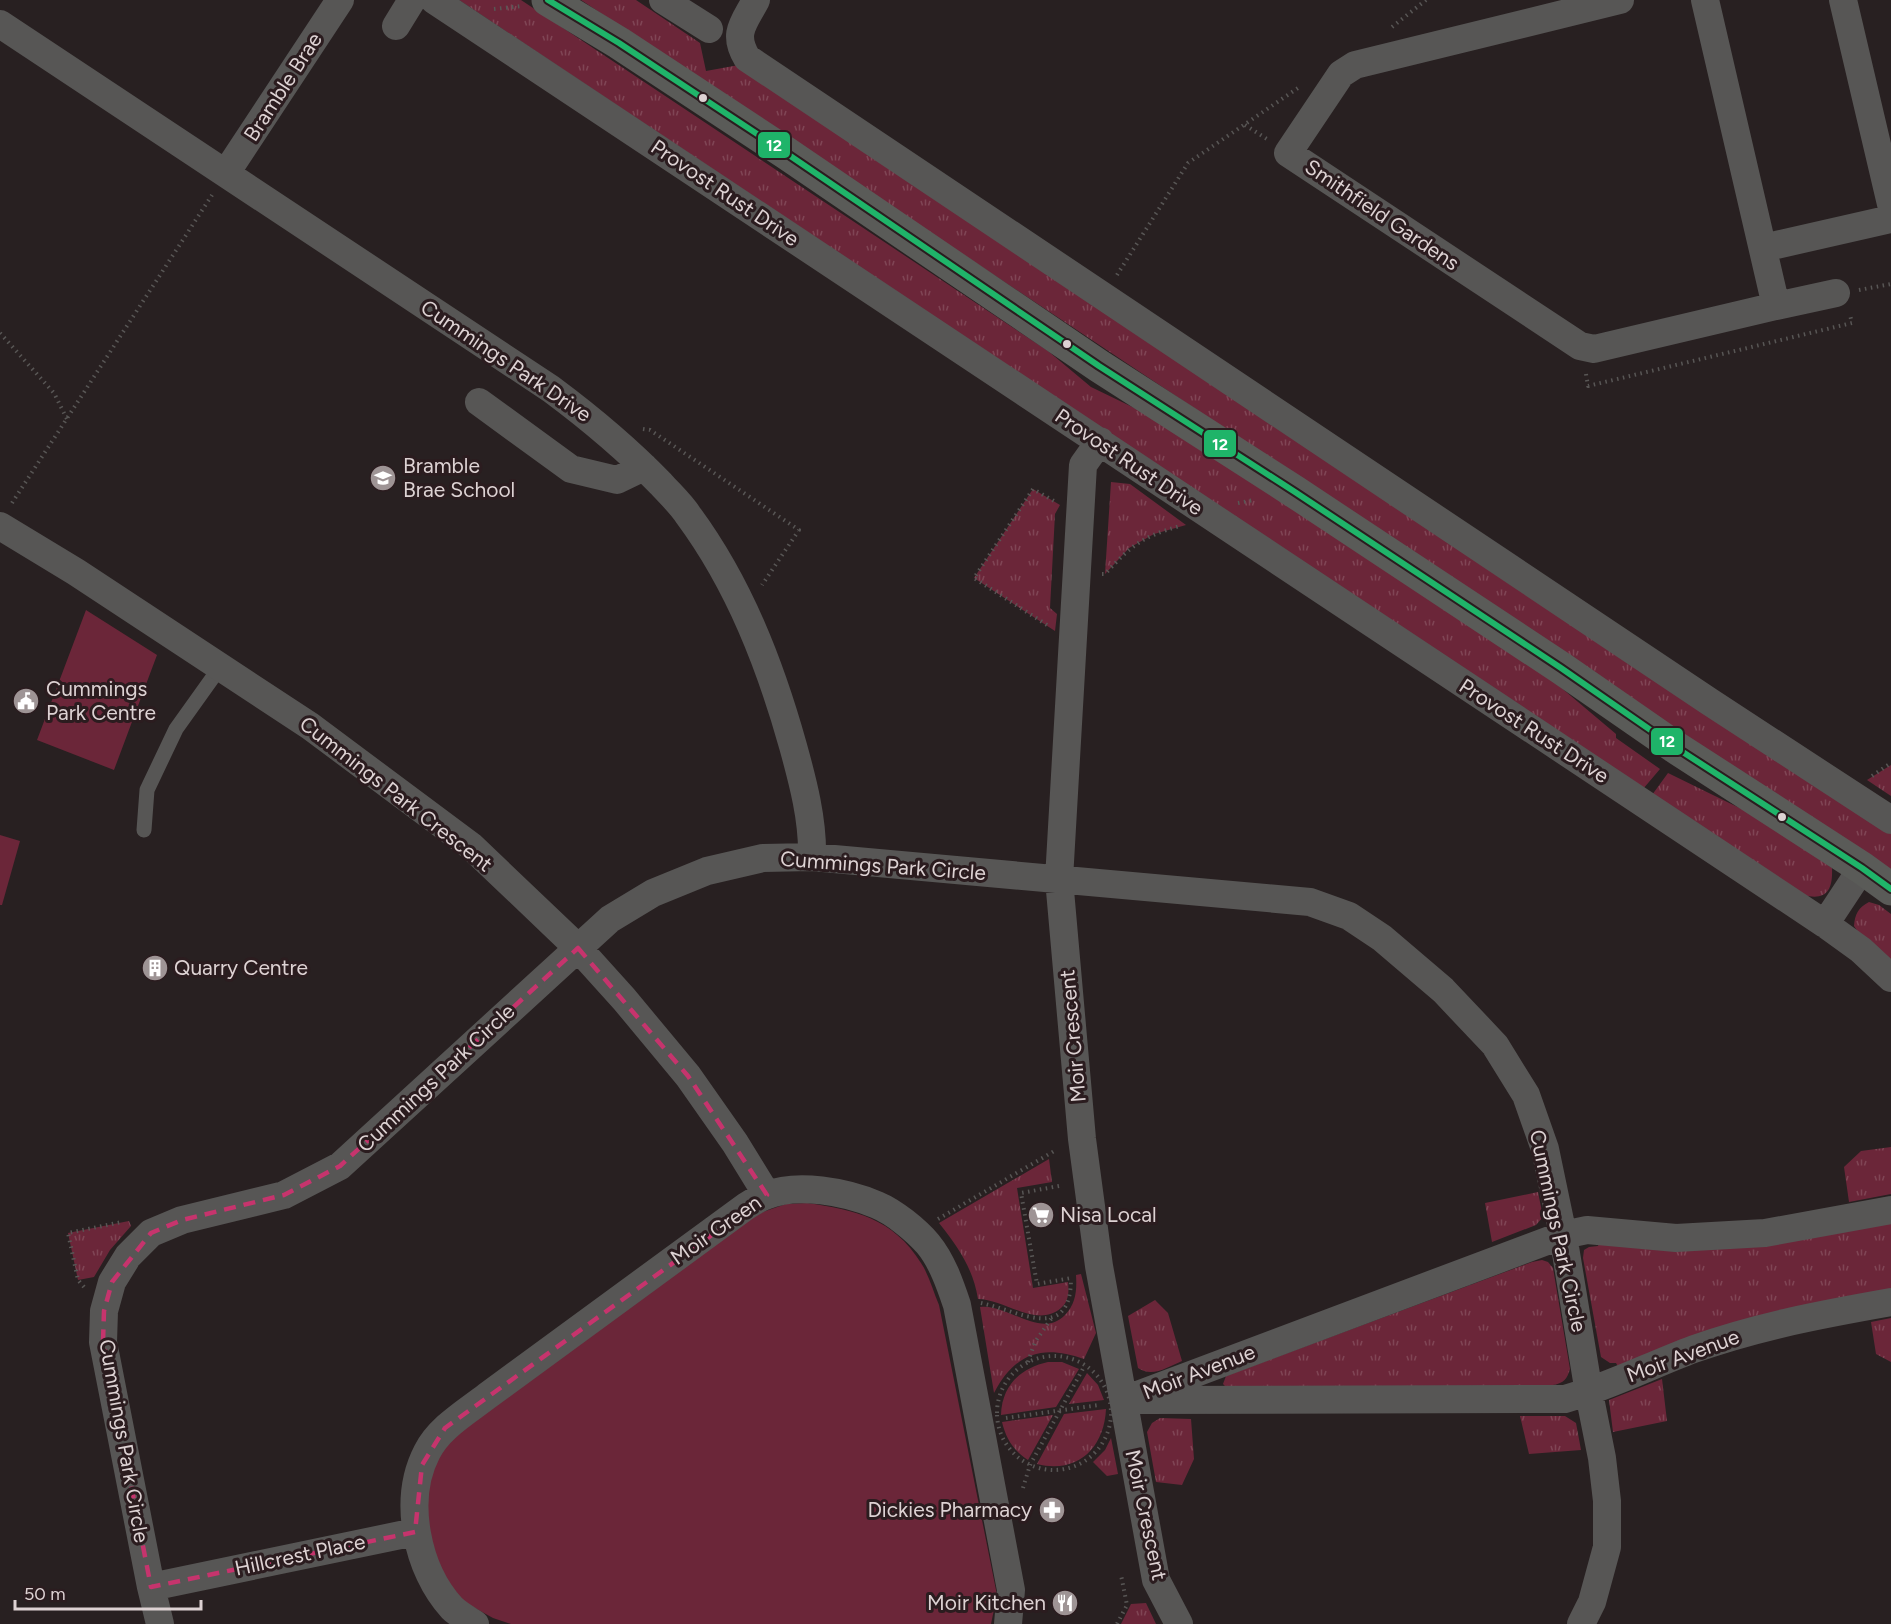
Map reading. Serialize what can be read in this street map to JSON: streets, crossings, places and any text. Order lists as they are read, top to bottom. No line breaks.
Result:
{"streets":{"street":["Bramble Brae","Provost Rust Drive","Smithfield Gardens","Cummings Park Drive","Cummings Park Crescent","Cummings Park Circle","Moir Crescent","Moir Green","Moir Avenue","Hillcrest Place"]},"crossings":[["Bramble Brae","Cummings Park Drive"],["Provost Rust Drive","Moir Crescent"],["Cummings Park Drive","Cummings Park Circle"],["Cummings Park Crescent","Cummings Park Circle"],["Cummings Park Crescent","Moir Green"],["Cummings Park Circle","Moir Crescent"],["Cummings Park Circle","Moir Avenue"],["Cummings Park Circle","Hillcrest Place"],["Moir Crescent","Moir Avenue"],["Moir Green","Hillcrest Place"]],"places":{"school or university":["Bramble Brae School"],"public building":["Cummings Park Centre"],"building":["Quarry Centre"],"supermarket":["Nisa Local"],"pharmacy":["Dickies Pharmacy"],"restaurant":["Moir Kitchen"]},"lines":["transit line 12"],"scale_bar":"50 m"}
